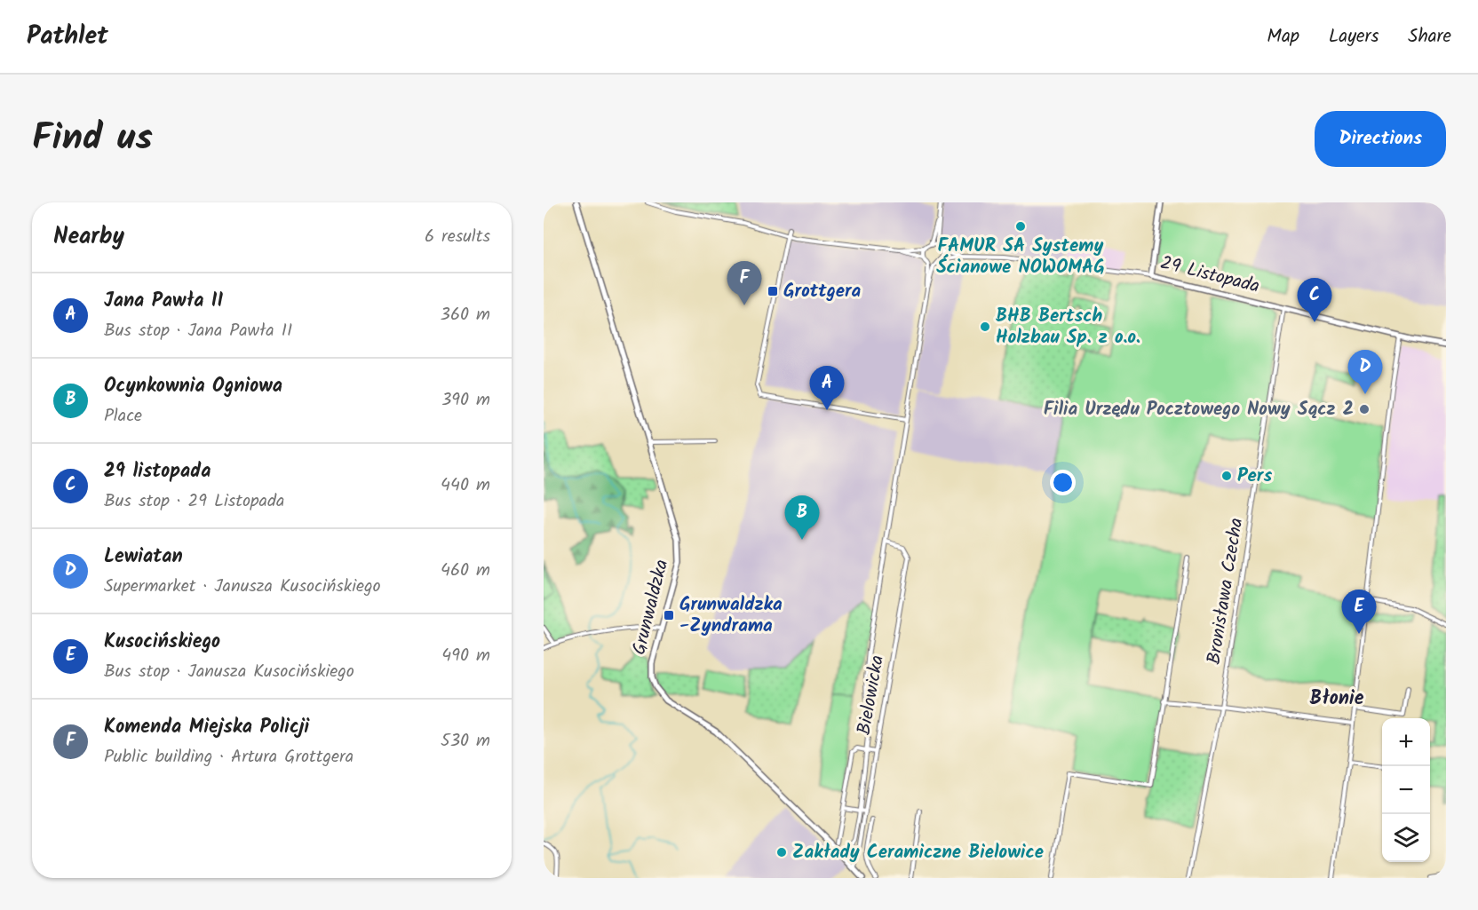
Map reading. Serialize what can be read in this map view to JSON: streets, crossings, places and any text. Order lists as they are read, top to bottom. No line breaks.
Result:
{"streets":{"street":["29 Listopada","Bronisława Czecha","Grunwaldzka","Bielowicka"]},"crossings":[["29 Listopada","Bronisława Czecha"],["Grunwaldzka","Bielowicka"]],"districts":["Błonie"],"places":{"other":["FAMUR SA Systemy Ścianowe NOWOMAG","BHB Bertsch Holzbau Sp. z o.o.","Filia Urzędu Pocztowego Nowy Sącz 2","Pers","Zakłady Ceramiczne Bielowice"],"transit":["Grottgera","Grunwaldzka -Zyndrama"]},"page":{"header":"Pathlet","nav":["Map","Layers","Share"],"title":"Find us","buttons":"Directions","heading":["Nearby","6 results"],"pins":["F","C","D","A","B","E"],"list":[{"mark":"A","name":"Jana Pawła II","note":"Bus stop · Jana Pawła II","value":"360 m"},{"mark":"B","name":"Ocynkownia Ogniowa","note":"Place","value":"390 m"},{"mark":"C","name":"29 listopada","note":"Bus stop · 29 Listopada","value":"440 m"},{"mark":"D","name":"Lewiatan","note":"Supermarket · Janusza Kusocińskiego","value":"460 m"},{"mark":"E","name":"Kusocińskiego","note":"Bus stop · Janusza Kusocińskiego","value":"490 m"},{"mark":"F","name":"Komenda Miejska Policji","note":"Public building · Artura Grottgera","value":"530 m"}],"map_buttons":["+","−"]}}
